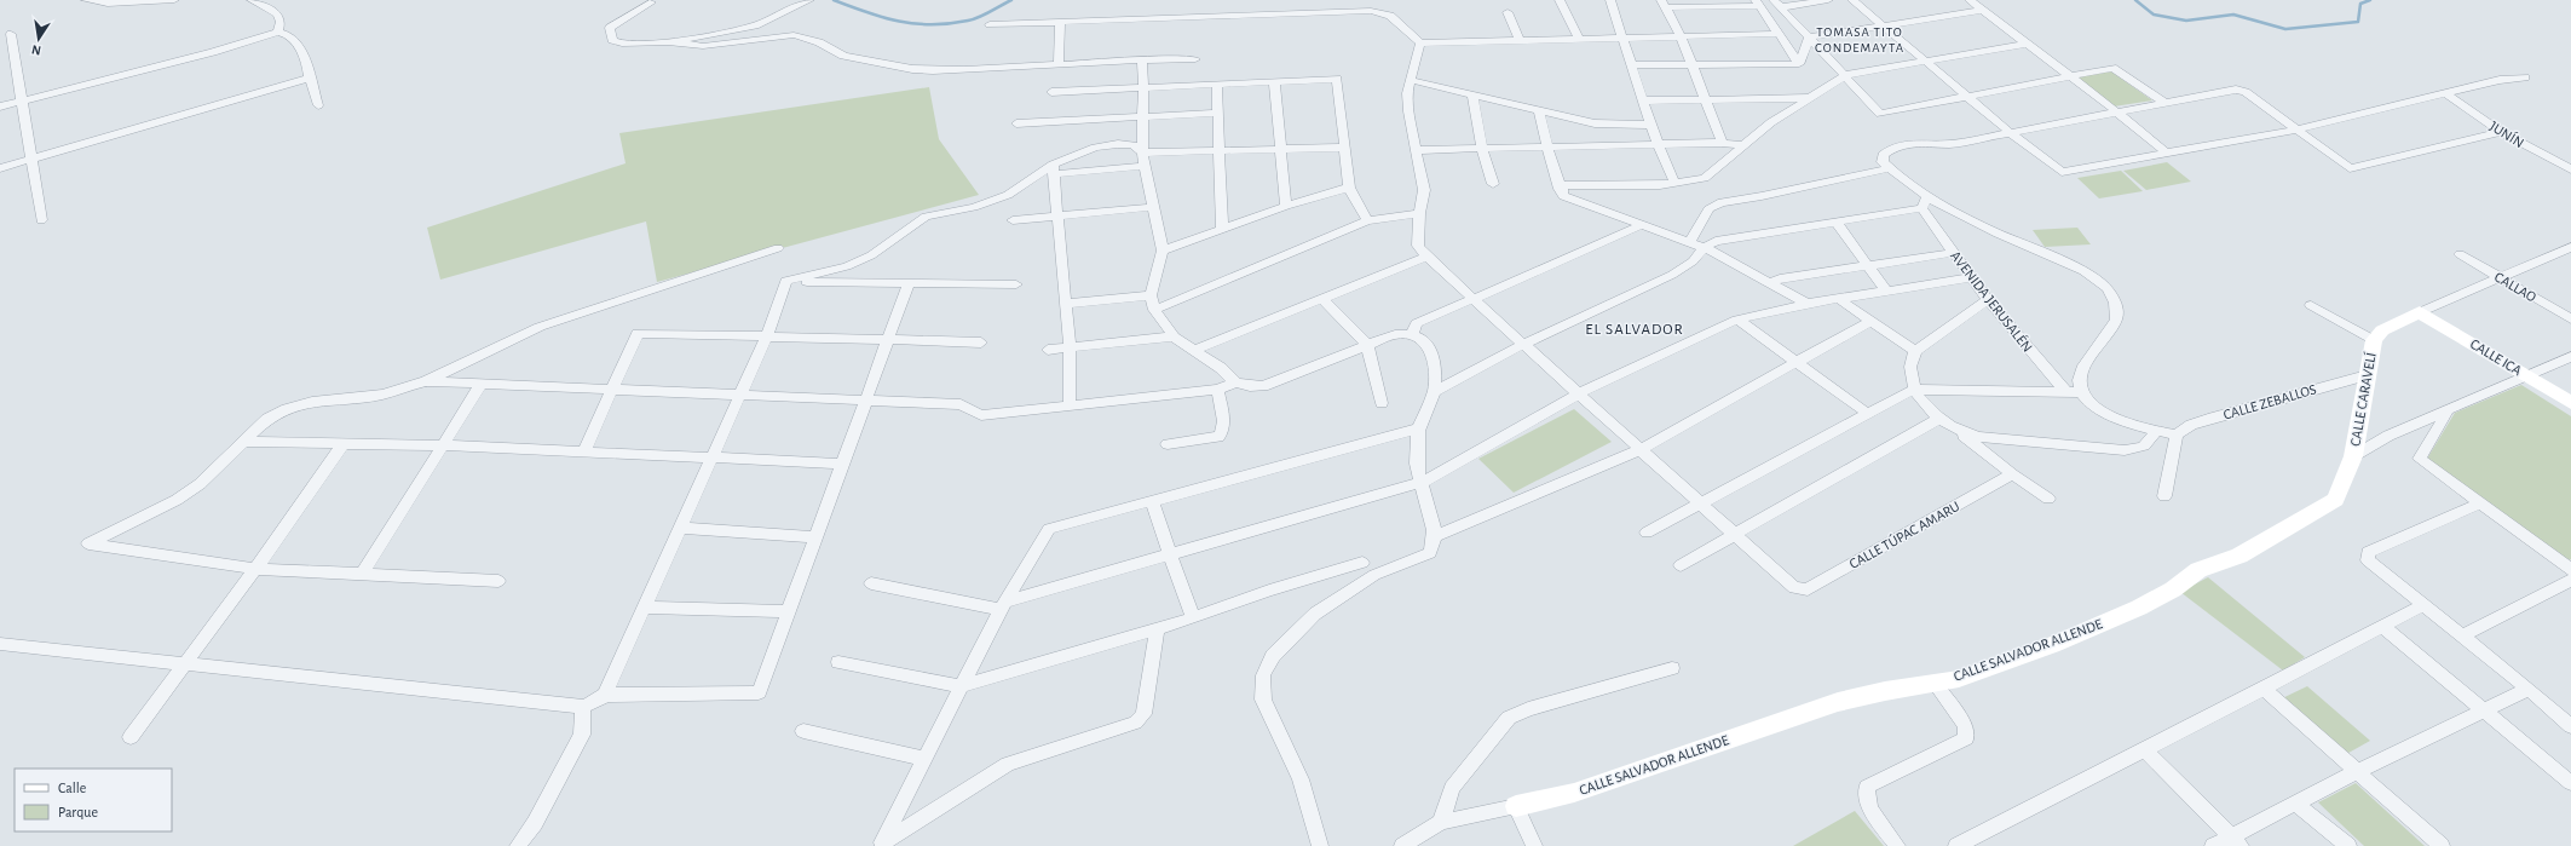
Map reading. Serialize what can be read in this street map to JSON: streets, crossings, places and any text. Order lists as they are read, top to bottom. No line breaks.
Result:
{"streets":{"street":["JUNÍN","CALLAO","AVENIDA JERUSALÉN","CALLE ICA","CALLE CARAVELÍ","CALLE ZEBALLOS","CALLE TÚPAC AMARU","CALLE SALVADOR ALLENDE"]},"crossings":[["CALLE ICA","CALLE CARAVELÍ"],["CALLE CARAVELÍ","CALLE ZEBALLOS"],["CALLE CARAVELÍ","CALLE SALVADOR ALLENDE"]],"districts":["TOMASA TITO CONDEMAYTA","EL SALVADOR"],"legend":["Calle","Parque"],"north":"bottom"}
